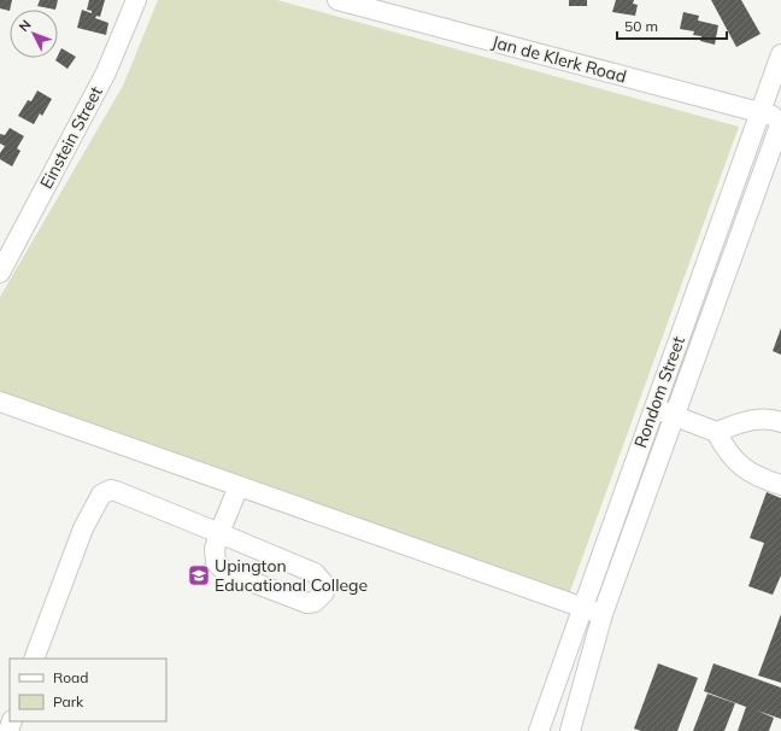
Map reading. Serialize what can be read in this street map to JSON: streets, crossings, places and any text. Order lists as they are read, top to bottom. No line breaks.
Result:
{"streets":{"street":["Jan de Klerk Road","Einstein Street","Rondom Street"]},"crossings":[["Jan de Klerk Road","Rondom Street"]],"places":{"school or university":["Upington Educational College"]},"legend":["Road","Park"],"scale_bar":"50 m","north":"top left"}
